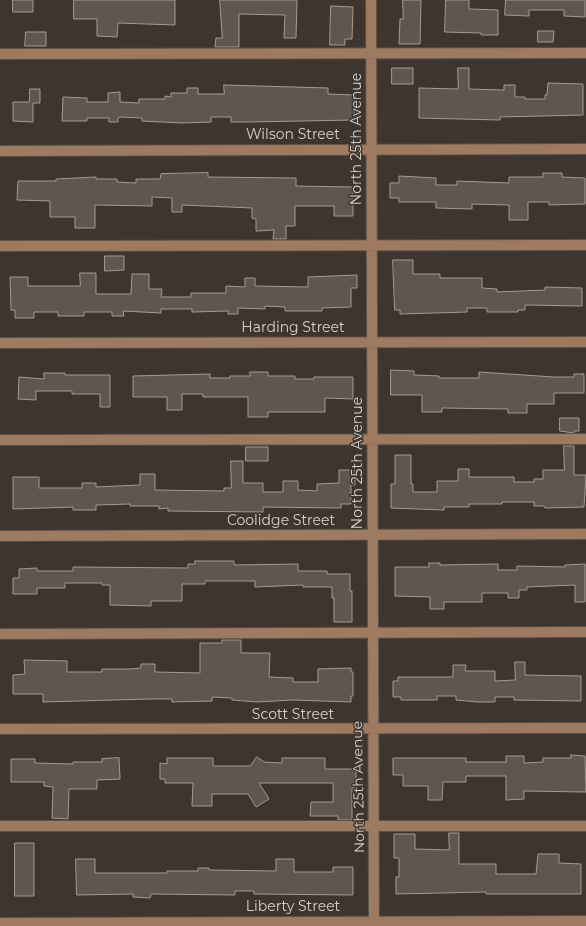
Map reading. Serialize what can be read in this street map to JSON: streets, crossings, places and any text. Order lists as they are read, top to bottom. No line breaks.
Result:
{"streets":{"street":["Wilson Street","North 25th Avenue","Harding Street","Coolidge Street","Scott Street","Liberty Street"]},"crossings":[["Wilson Street","North 25th Avenue"],["North 25th Avenue","Harding Street"],["North 25th Avenue","Coolidge Street"],["North 25th Avenue","Scott Street"],["North 25th Avenue","Liberty Street"]]}
